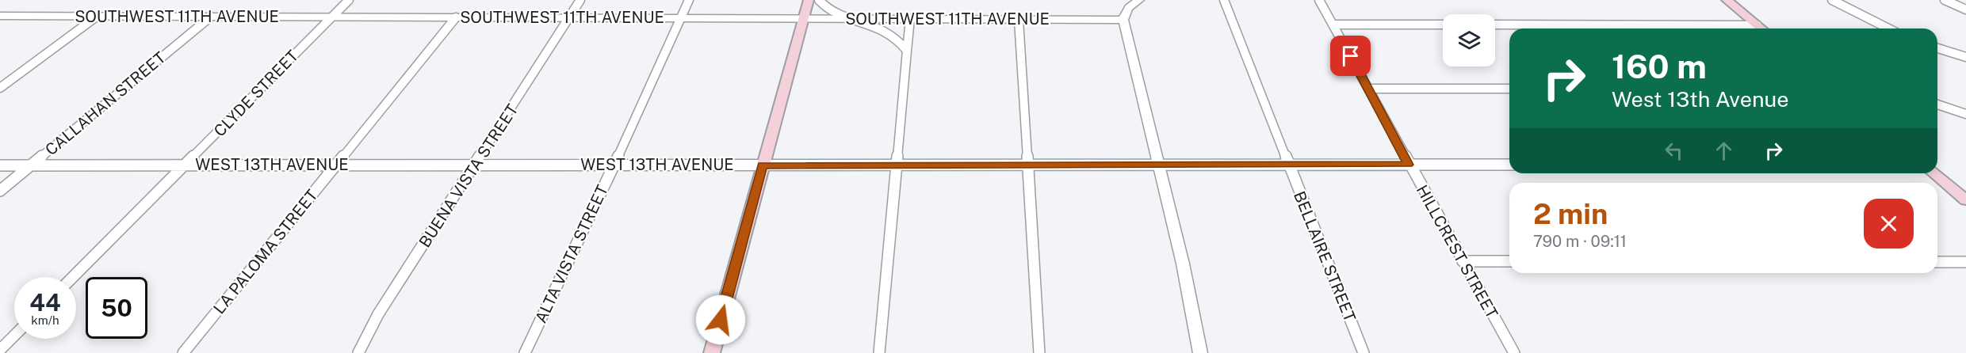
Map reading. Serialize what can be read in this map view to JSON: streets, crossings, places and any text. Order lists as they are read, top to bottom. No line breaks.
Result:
{"streets":{"street":["SOUTHWEST 11TH AVENUE","CLYDE STREET","CALLAHAN STREET","WEST 13TH AVENUE","BUENA VISTA STREET","LA PALOMA STREET","HILLCREST STREET","ALTA VISTA STREET","BELLAIRE STREET"]},"crossings":[["SOUTHWEST 11TH AVENUE","CLYDE STREET"],["SOUTHWEST 11TH AVENUE","CALLAHAN STREET"],["SOUTHWEST 11TH AVENUE","BUENA VISTA STREET"],["SOUTHWEST 11TH AVENUE","LA PALOMA STREET"],["SOUTHWEST 11TH AVENUE","ALTA VISTA STREET"],["CLYDE STREET","WEST 13TH AVENUE"],["CALLAHAN STREET","WEST 13TH AVENUE"],["WEST 13TH AVENUE","BUENA VISTA STREET"],["WEST 13TH AVENUE","LA PALOMA STREET"],["WEST 13TH AVENUE","HILLCREST STREET"],["WEST 13TH AVENUE","ALTA VISTA STREET"],["WEST 13TH AVENUE","BELLAIRE STREET"]],"page":{"turn":["160 m","West 13th Avenue"],"heading":["2 min","790 m · 09:11"],"speed":"44 km/h","limit":"50"}}
